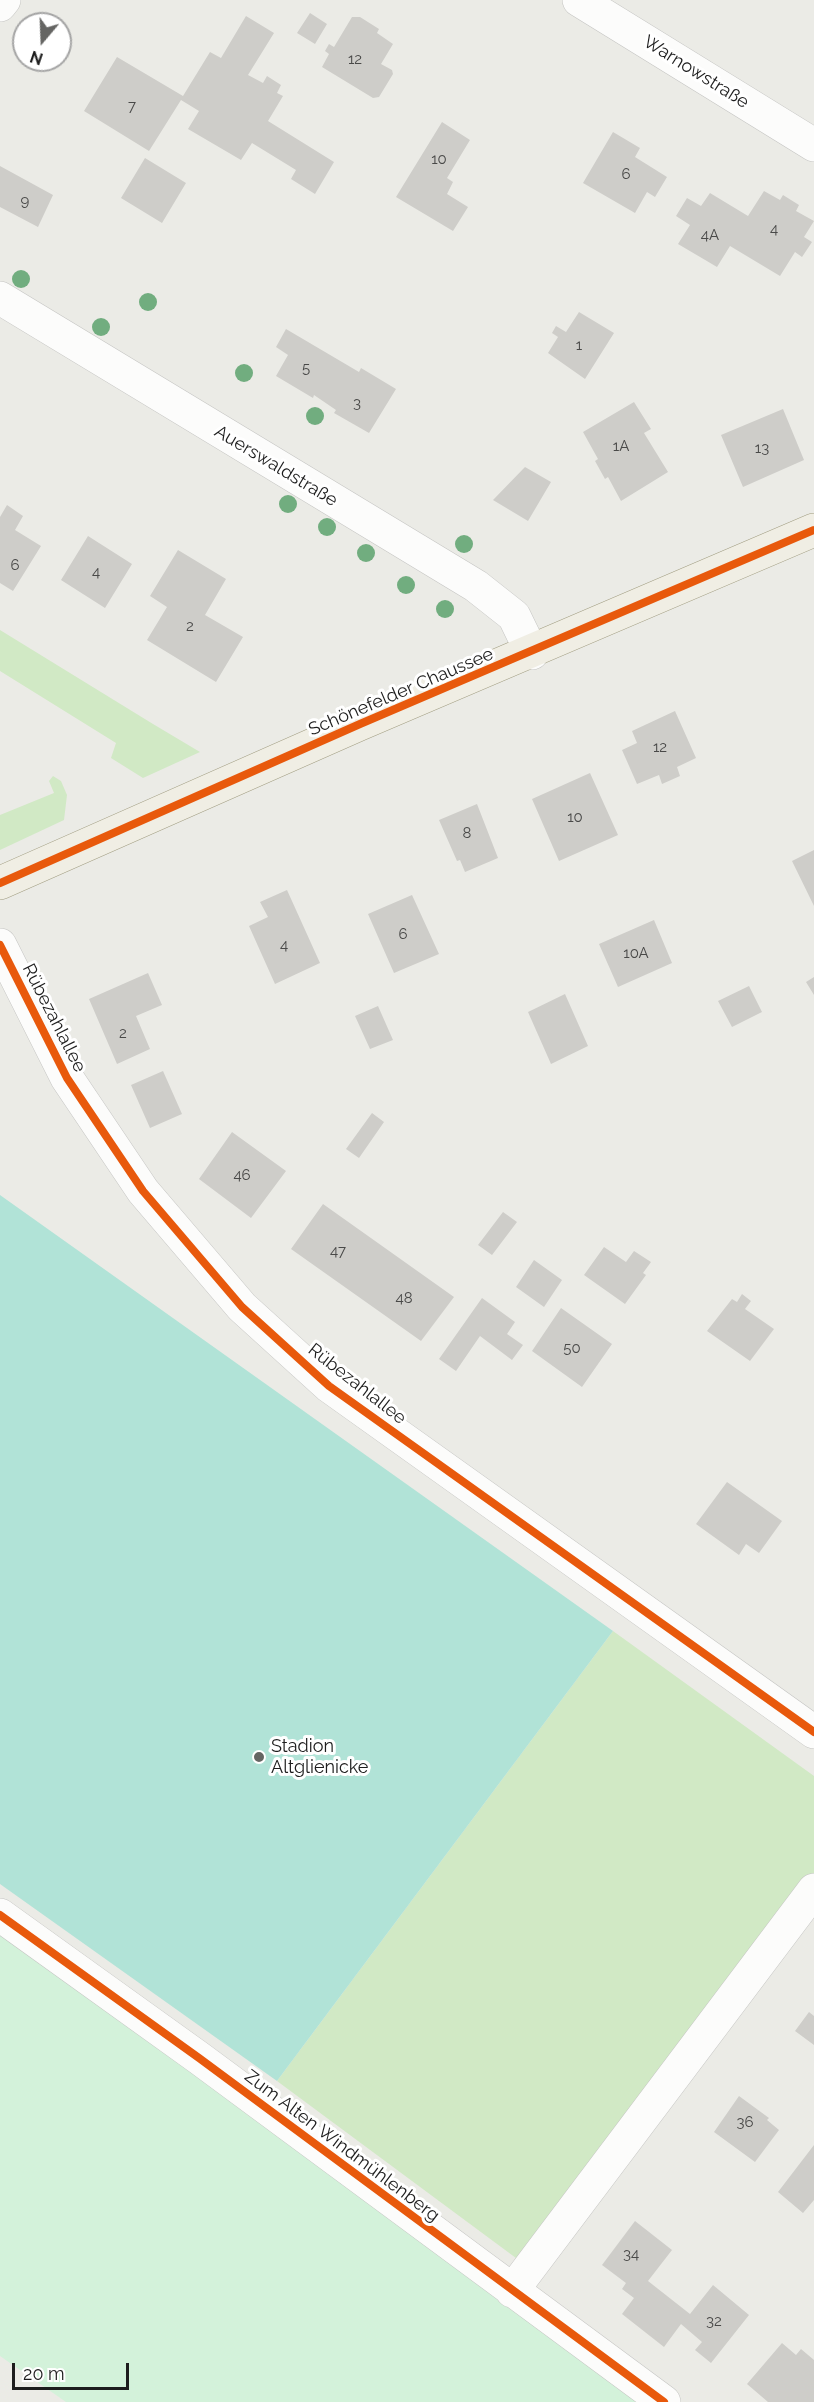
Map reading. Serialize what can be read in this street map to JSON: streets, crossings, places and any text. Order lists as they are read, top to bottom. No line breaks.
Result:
{"streets":{"main road":["Schönefelder Chaussee"],"street":["Warnowstraße","Auerswaldstraße","Rübezahlallee","Zum Alten Windmühlenberg"]},"crossings":[["Auerswaldstraße","Schönefelder Chaussee"]],"places":["Stadion Altglienicke"],"house_numbers":["12","7","10","6","9","4","4A","1","5","3","1A","13","6","4","2","12","10","8","6","4","10A","2","46","47","48","50","36","34","32"],"scale_bar":"20 m","north":"bottom"}
